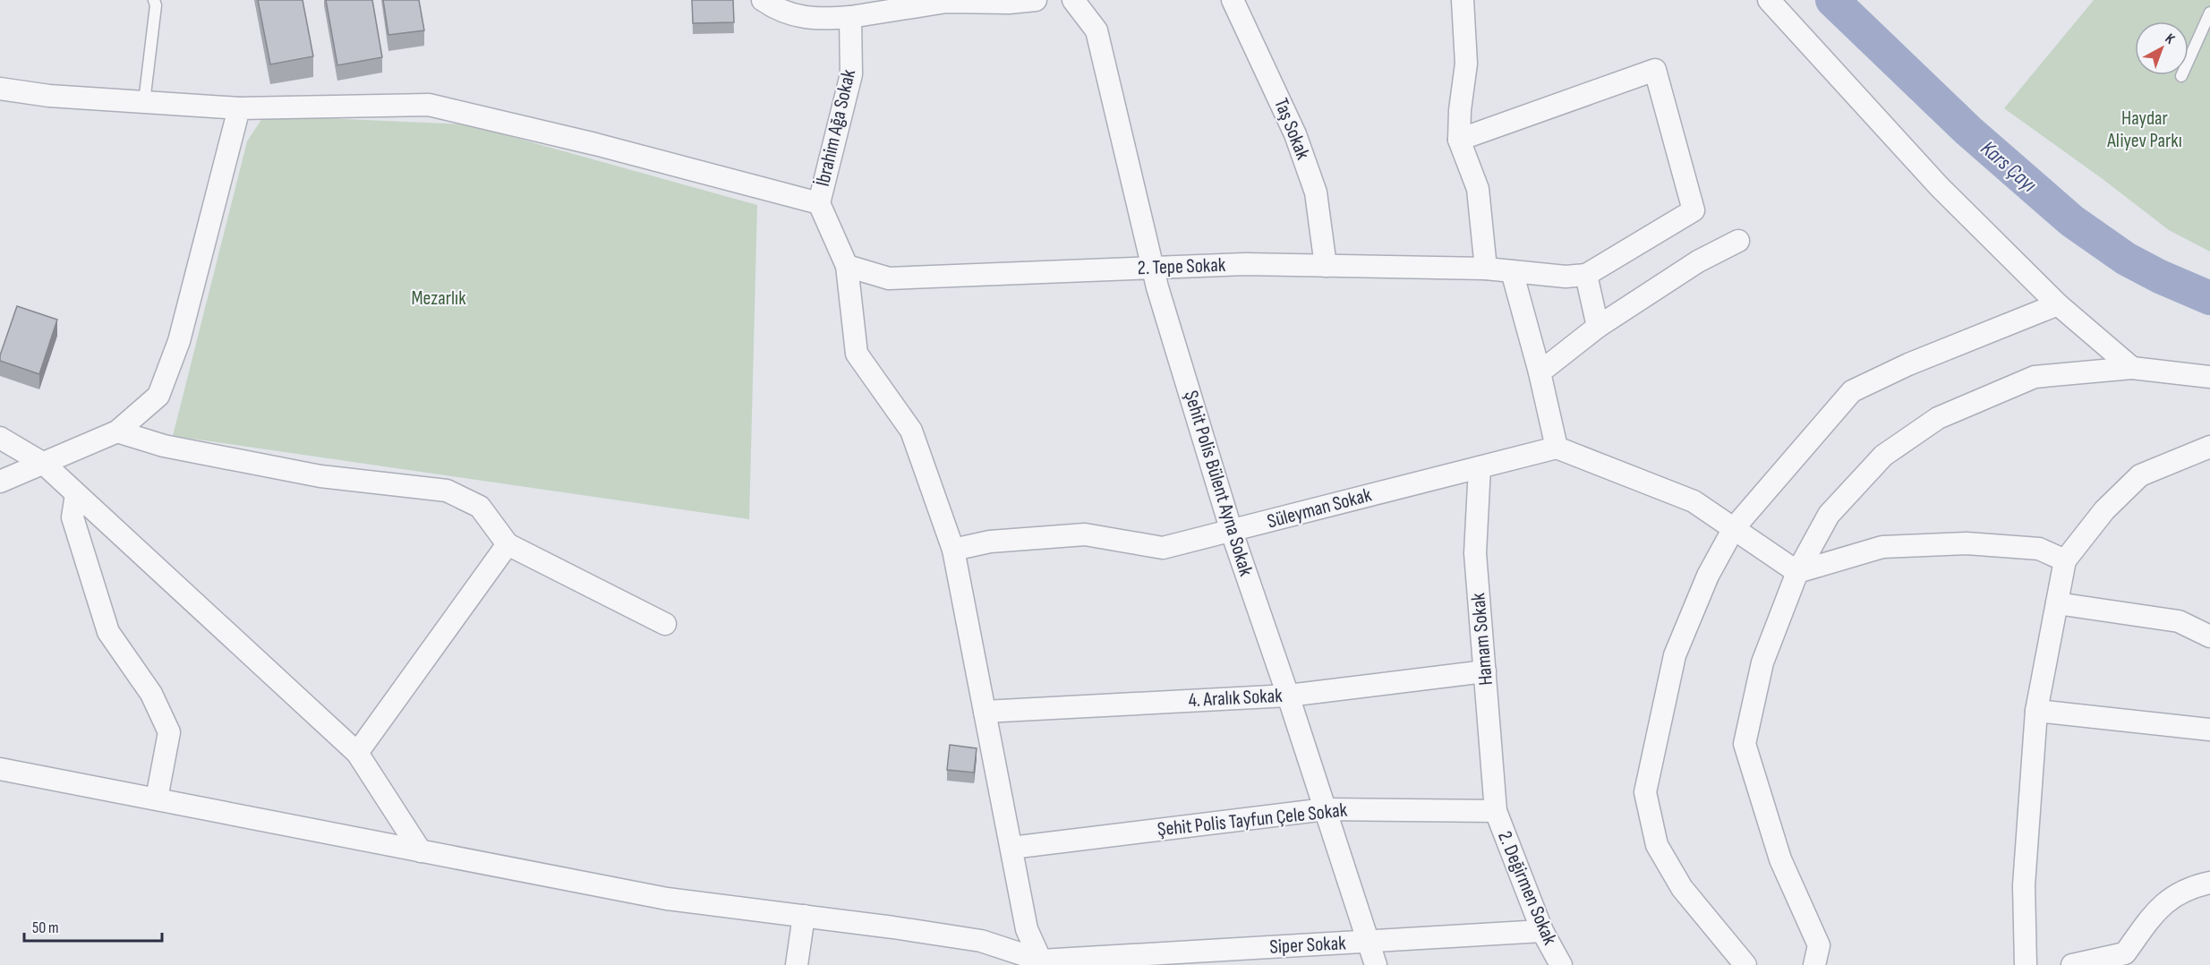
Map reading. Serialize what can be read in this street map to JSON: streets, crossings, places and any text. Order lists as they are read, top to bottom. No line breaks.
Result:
{"streets":{"street":["İbrahim Ağa Sokak","Taş Sokak","2. Tepe Sokak","Şehit Polis Bülent Ayna Sokak","Süleyman Sokak","Hamam Sokak","4. Aralık Sokak","Şehit Polis Tayfun Çele Sokak","2. Değirmen Sokak","Siper Sokak"]},"crossings":[["Taş Sokak","2. Tepe Sokak"],["2. Tepe Sokak","Şehit Polis Bülent Ayna Sokak"],["Şehit Polis Bülent Ayna Sokak","Süleyman Sokak"],["Şehit Polis Bülent Ayna Sokak","4. Aralık Sokak"],["Şehit Polis Bülent Ayna Sokak","Şehit Polis Tayfun Çele Sokak"],["Şehit Polis Bülent Ayna Sokak","Siper Sokak"],["Süleyman Sokak","Hamam Sokak"],["Hamam Sokak","4. Aralık Sokak"],["Hamam Sokak","Şehit Polis Tayfun Çele Sokak"],["Hamam Sokak","2. Değirmen Sokak"],["Şehit Polis Tayfun Çele Sokak","2. Değirmen Sokak"],["2. Değirmen Sokak","Siper Sokak"]],"water":["Kars Çayı"],"parks":["Haydar Aliyev Parkı","Mezarlık"],"scale_bar":"50 m","north":"top right"}
